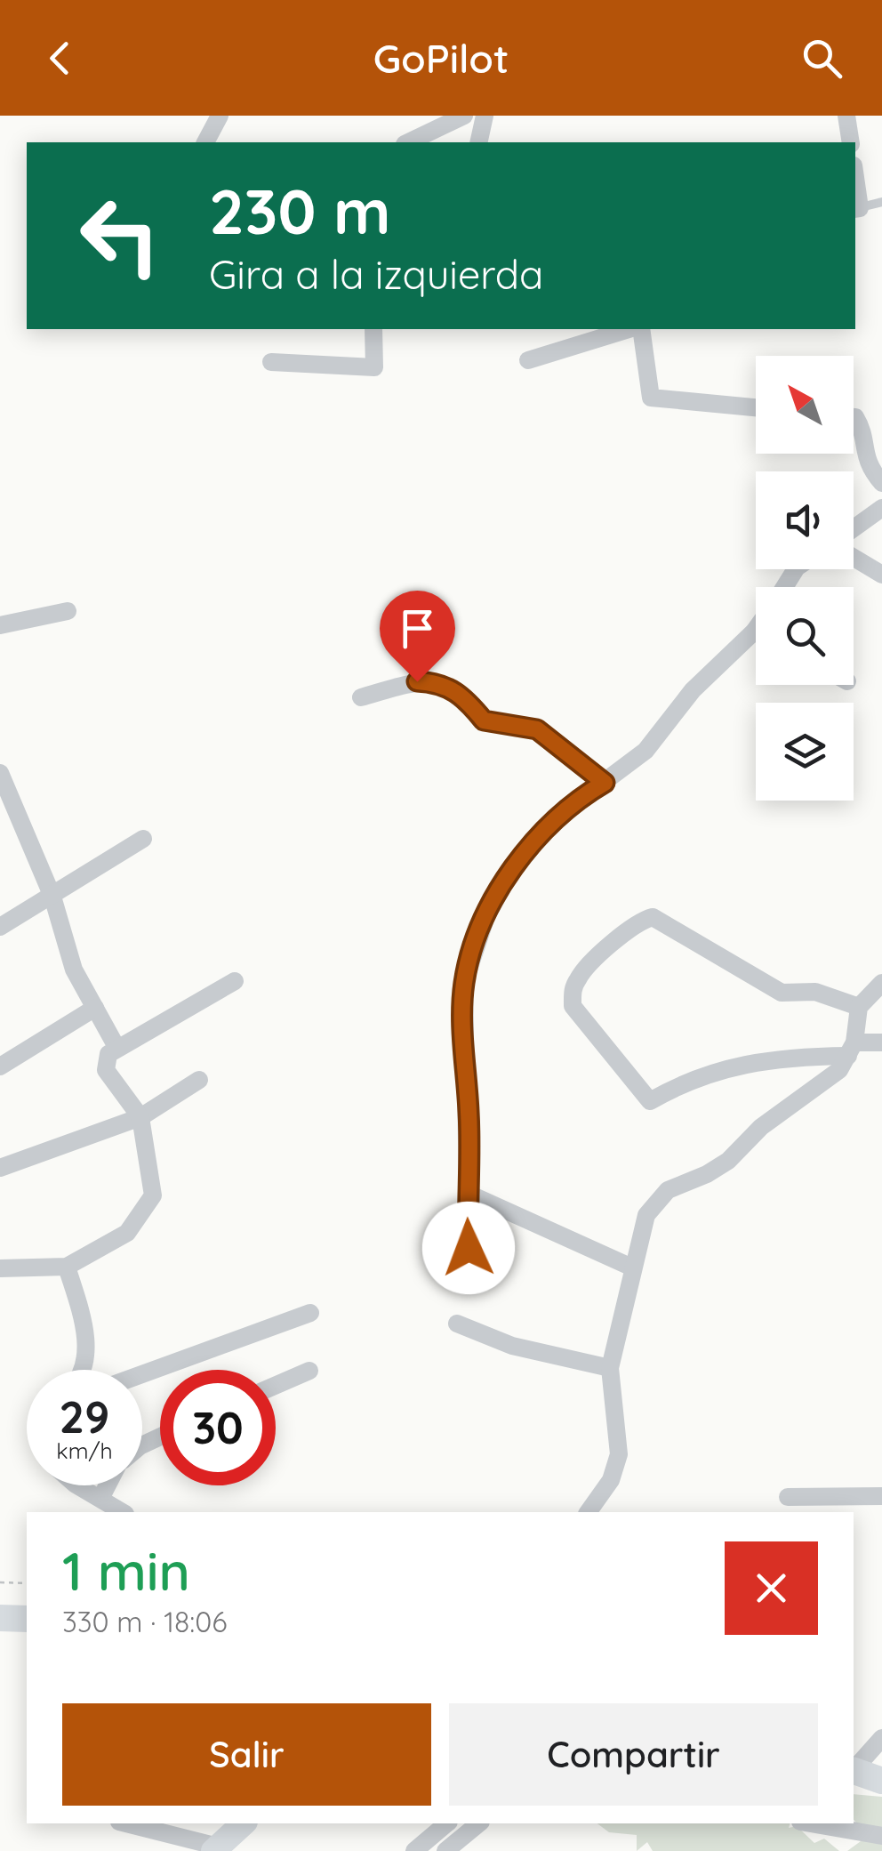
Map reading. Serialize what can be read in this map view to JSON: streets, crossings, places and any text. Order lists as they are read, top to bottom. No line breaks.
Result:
{"north":"top left","page":{"header":"GoPilot","turn":["230 m","Gira a la izquierda"],"speed":"29 km/h","limit":"30","heading":["1 min","330 m · 18:06"],"buttons":["Salir","Compartir"]}}
